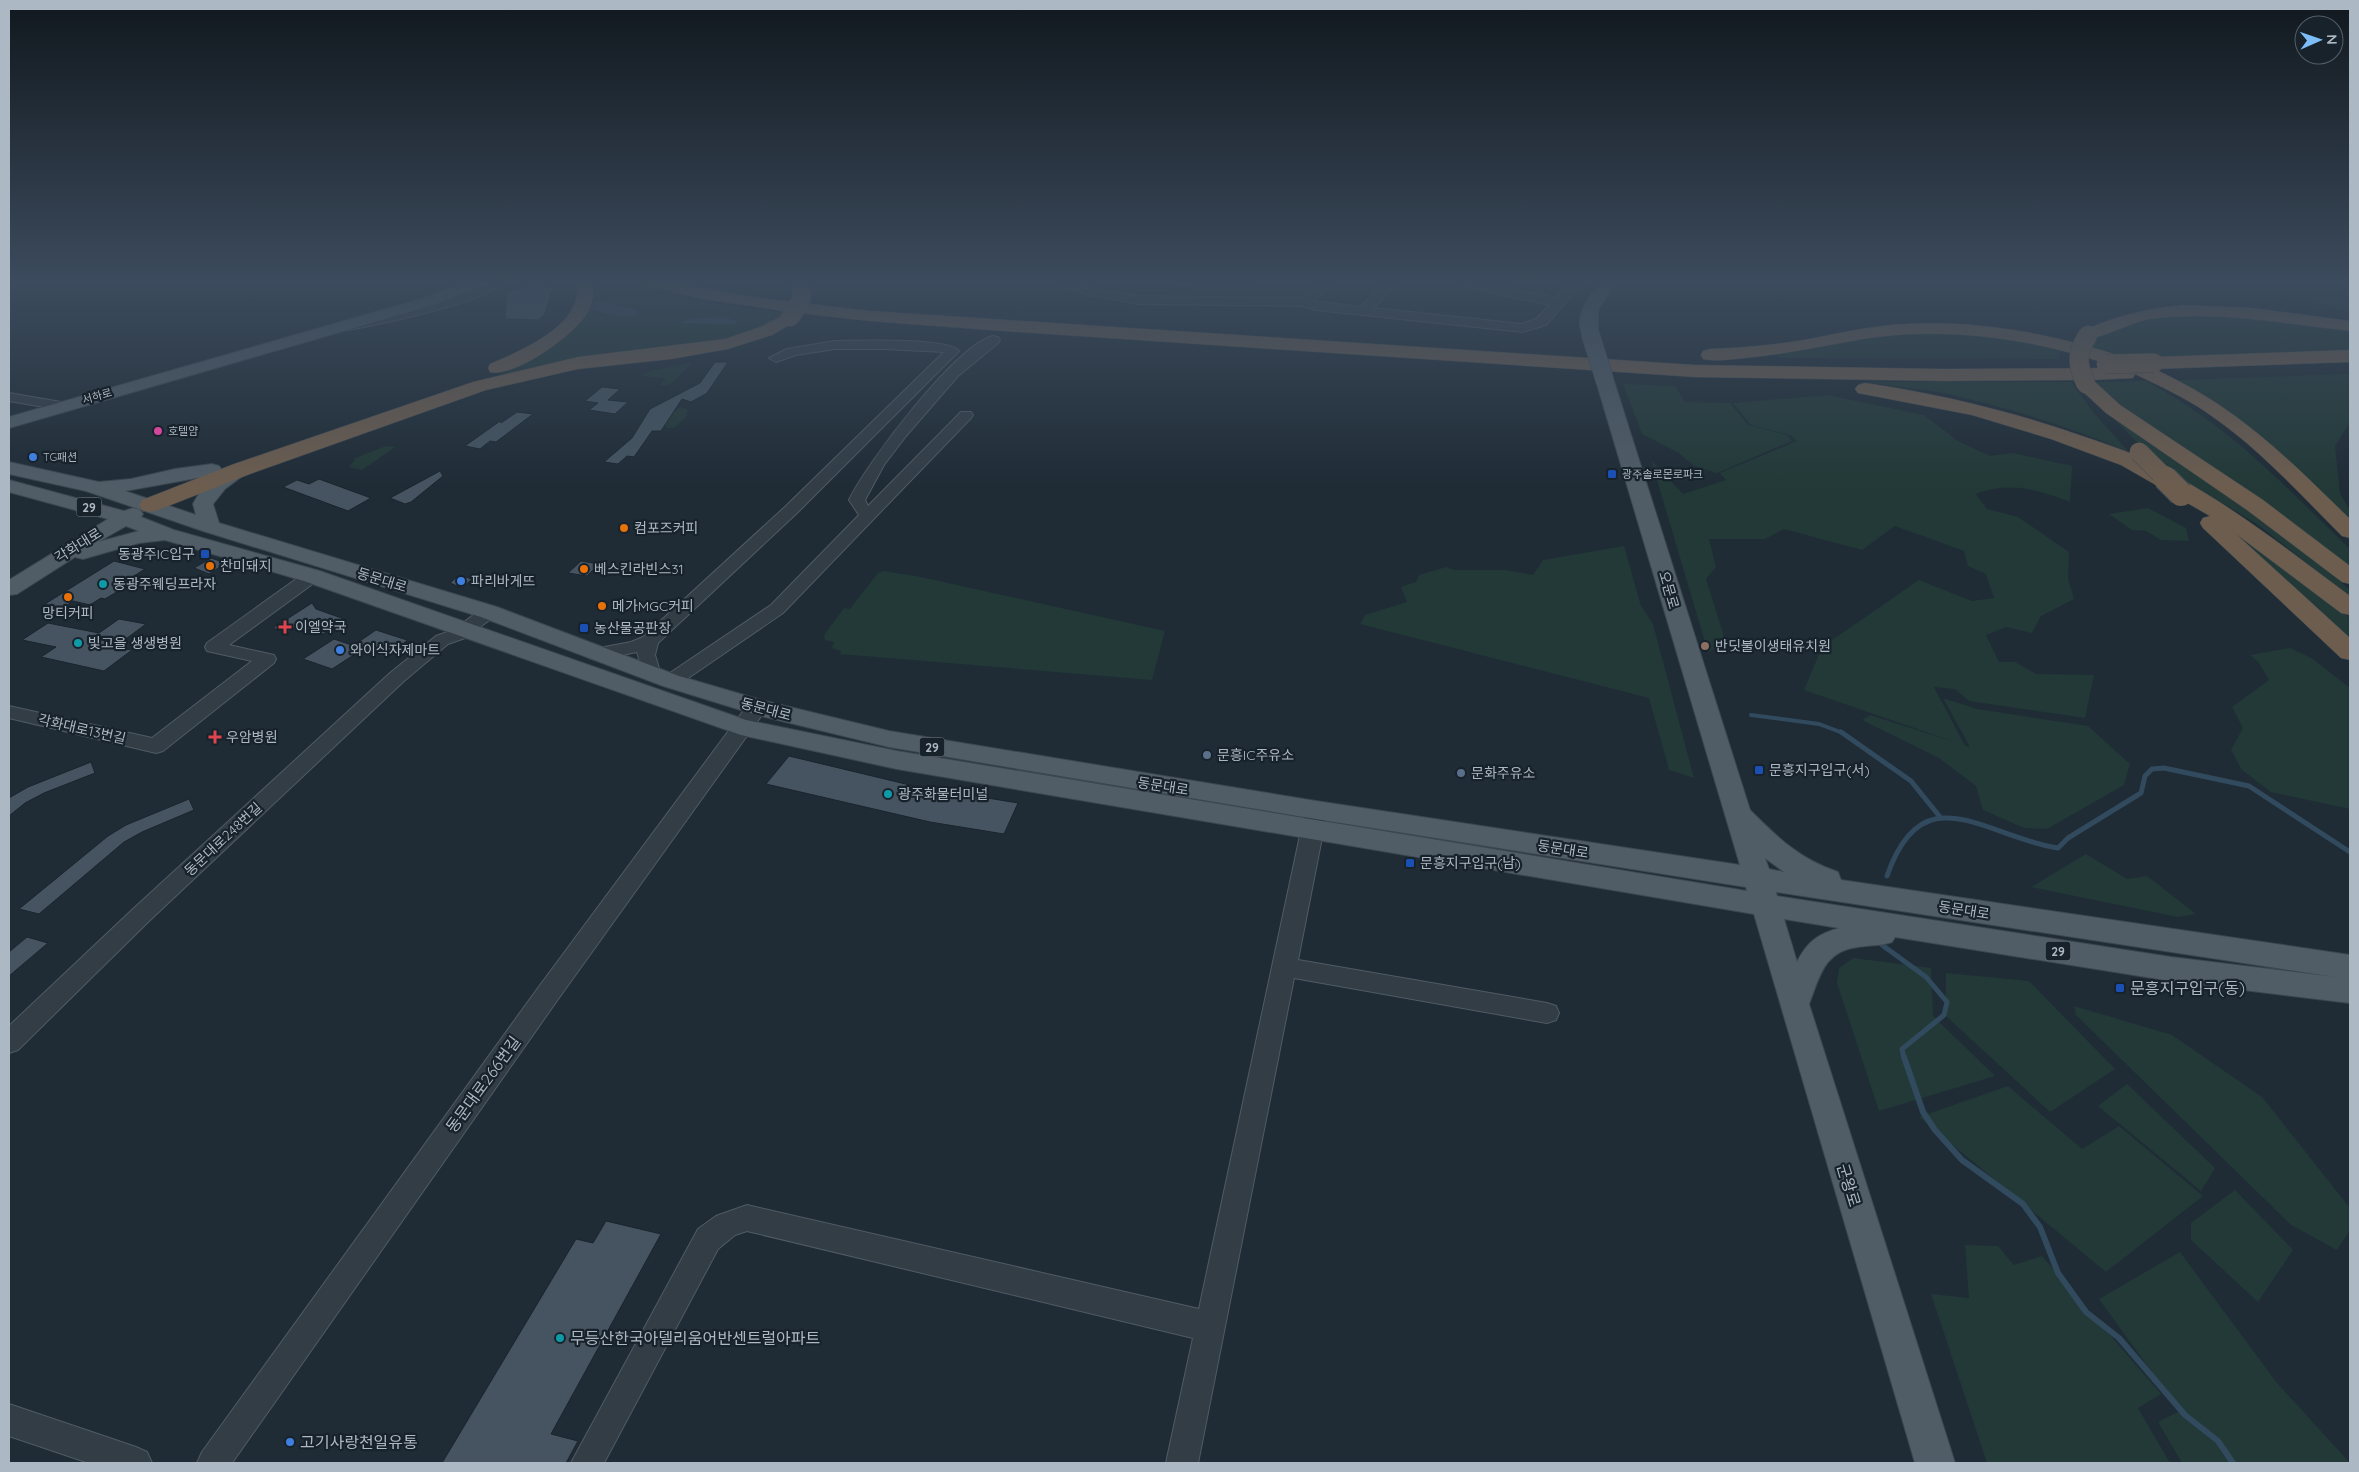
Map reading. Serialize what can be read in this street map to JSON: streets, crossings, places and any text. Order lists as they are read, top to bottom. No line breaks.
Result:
{"streets":{"main road":["서하로","29","각화대로","동문대로","오문로","군왕로"],"street":["각화대로13번길","동문대로248번길","동문대로266번길"]},"crossings":[["각화대로","동문대로"],["동문대로","오문로"],["동문대로","각화대로13번길"],["동문대로","동문대로248번길"],["동문대로","동문대로266번길"],["동문대로","군왕로"],["오문로","군왕로"]],"places":{"other":["호텔얌","TG패션","컴포즈커피","찬미돼지","베스킨라빈스31","파리바게뜨","동광주웨딩프라자","망티커피","메가MGC커피","빛고을 생생병원","반딧불이생태유치원","와이식자제마트","문흥IC주유소","문화주유소","광주화물터미널","무등산한국아델리움어반센트럴아파트","고기사랑천일유통"],"transit":["광주솔로몬로파크","동광주IC입구","농산물공판장","문흥지구입구(서)","문흥지구입구(남)","문흥지구입구(동)"],"health":["이엘약국","우암병원"]},"north":"right"}
